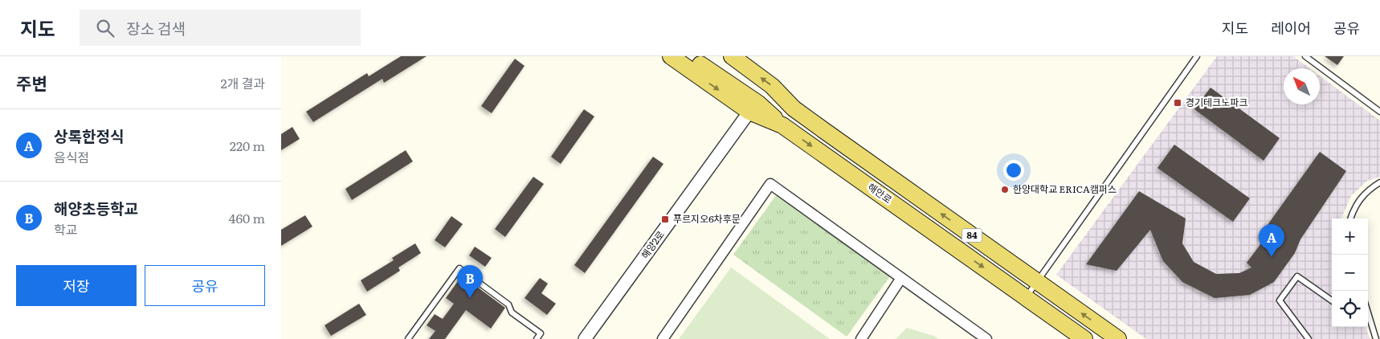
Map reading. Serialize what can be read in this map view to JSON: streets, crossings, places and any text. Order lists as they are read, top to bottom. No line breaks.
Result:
{"streets":{"main road":["해안로","84"],"street":["해양2로"]},"crossings":[["해안로","해양2로"]],"places":{"transit":["경기테크노파크","푸르지오6차후문"],"other":["한양대학교 ERICA캠퍼스"]},"north":"top left","page":{"header":"지도","search":"장소 검색","nav":["지도","레이어","공유"],"heading":["주변","2개 결과"],"list":[{"mark":"A","name":"상록한정식","note":"음식점","value":"220 m"},{"mark":"B","name":"해양초등학교","note":"학교","value":"460 m"}],"map_buttons":["+","−"],"pins":["A","B"],"buttons":["저장","공유"]}}
